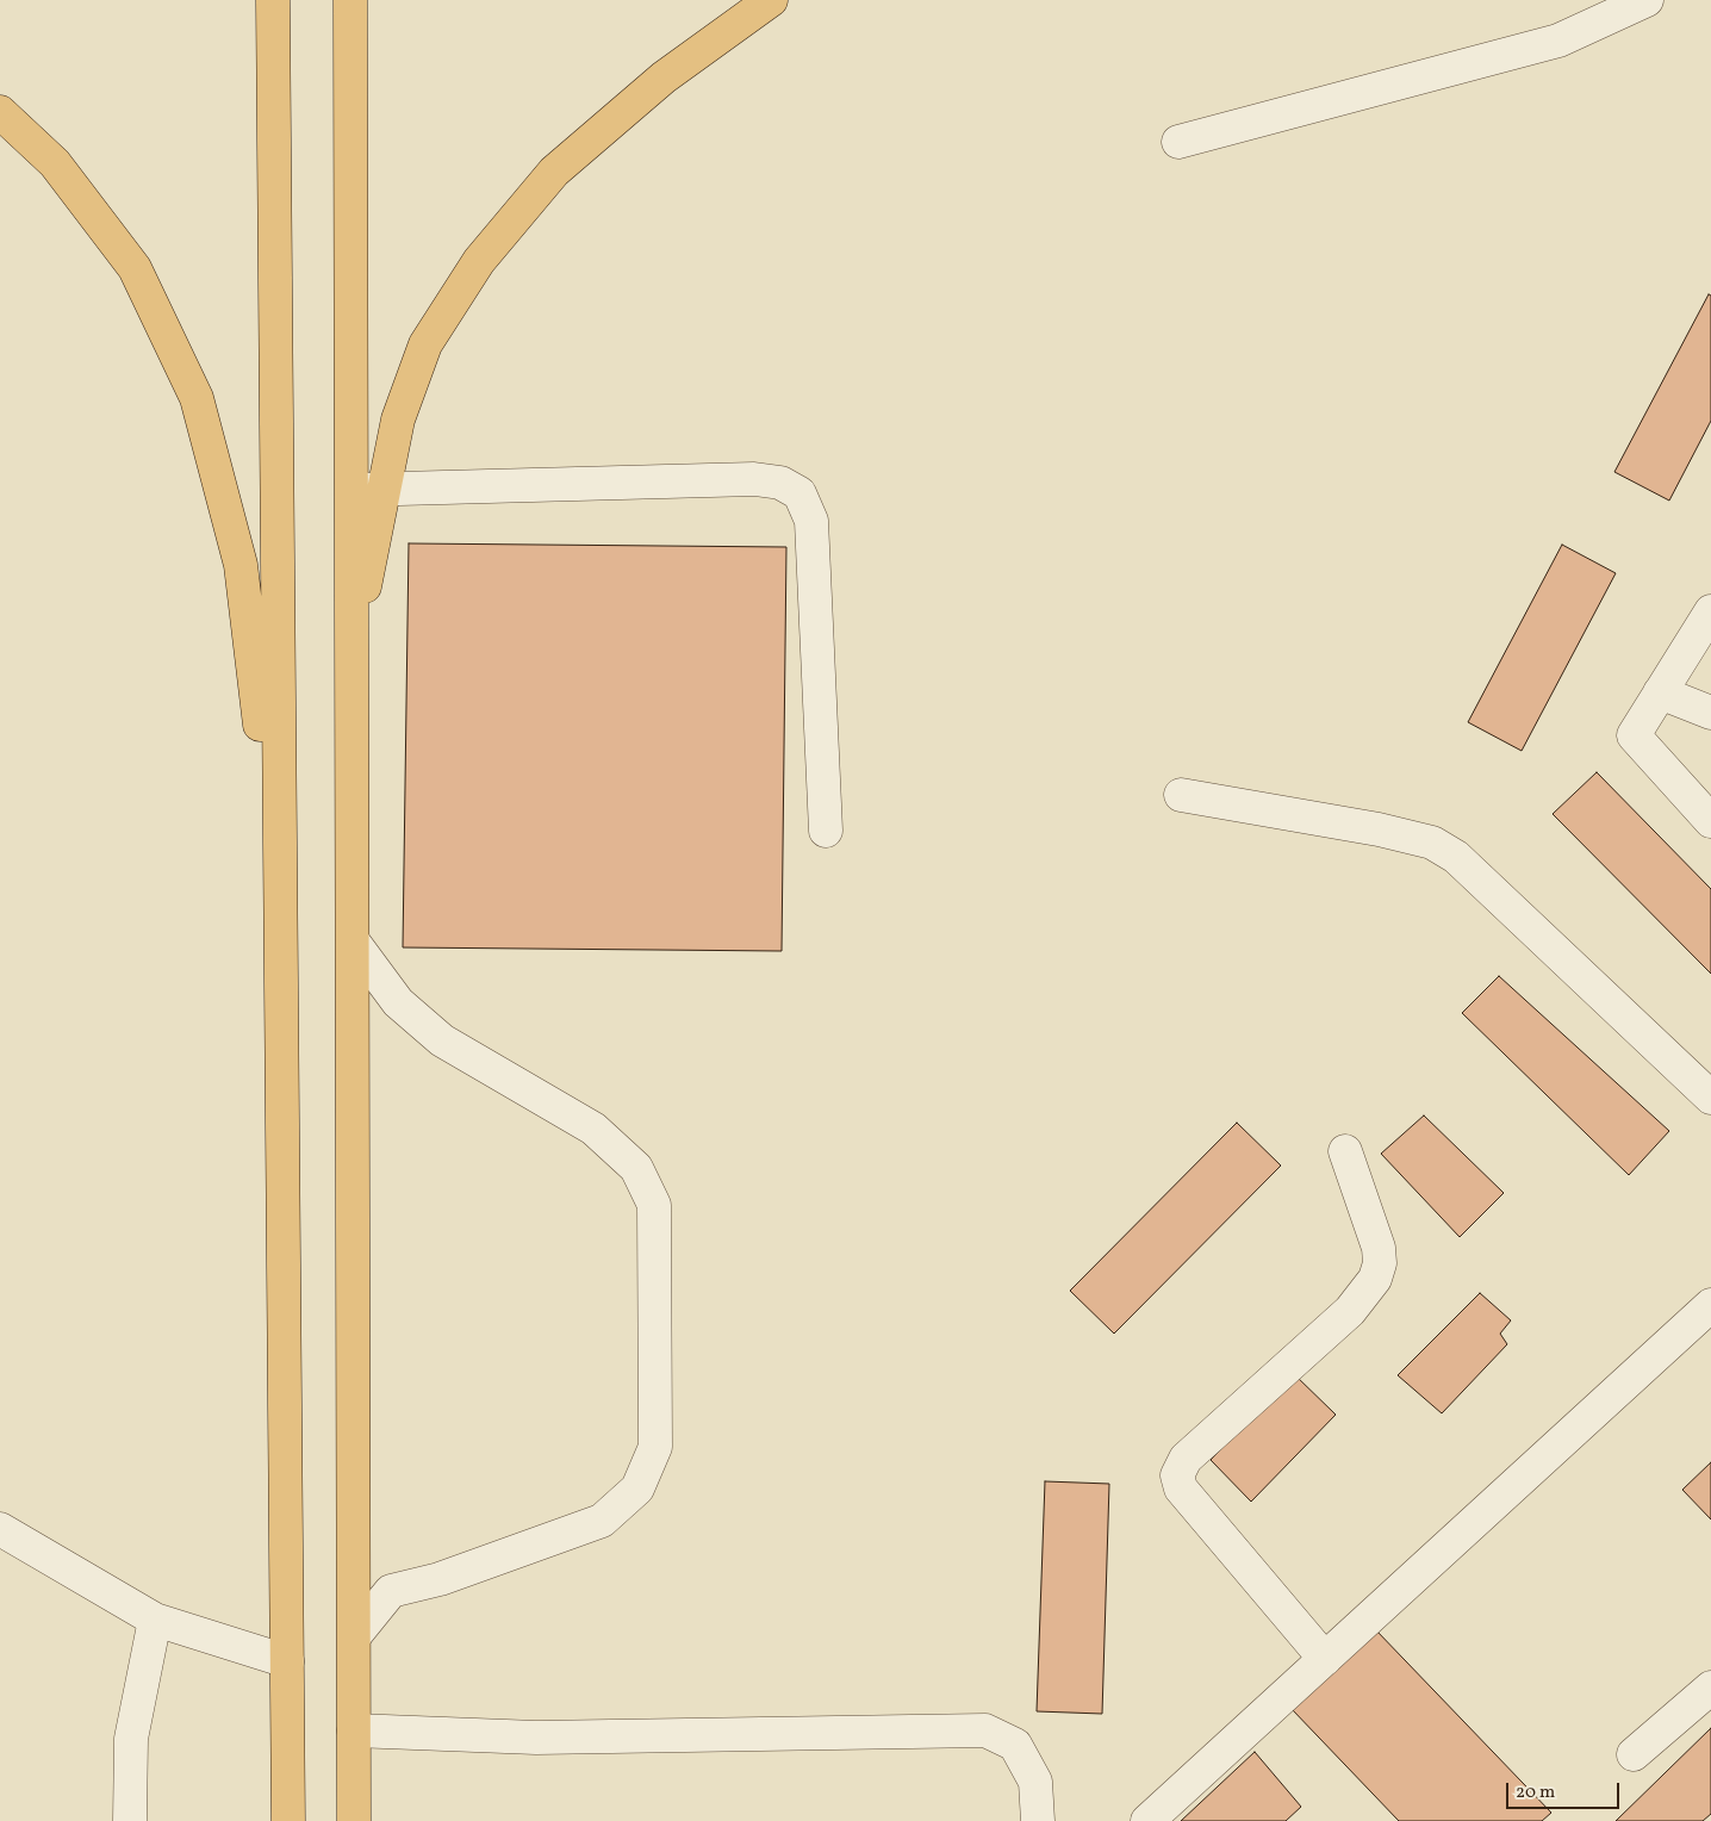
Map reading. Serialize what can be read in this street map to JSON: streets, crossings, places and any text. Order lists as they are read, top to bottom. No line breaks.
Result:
{"scale_bar":"20 m"}
